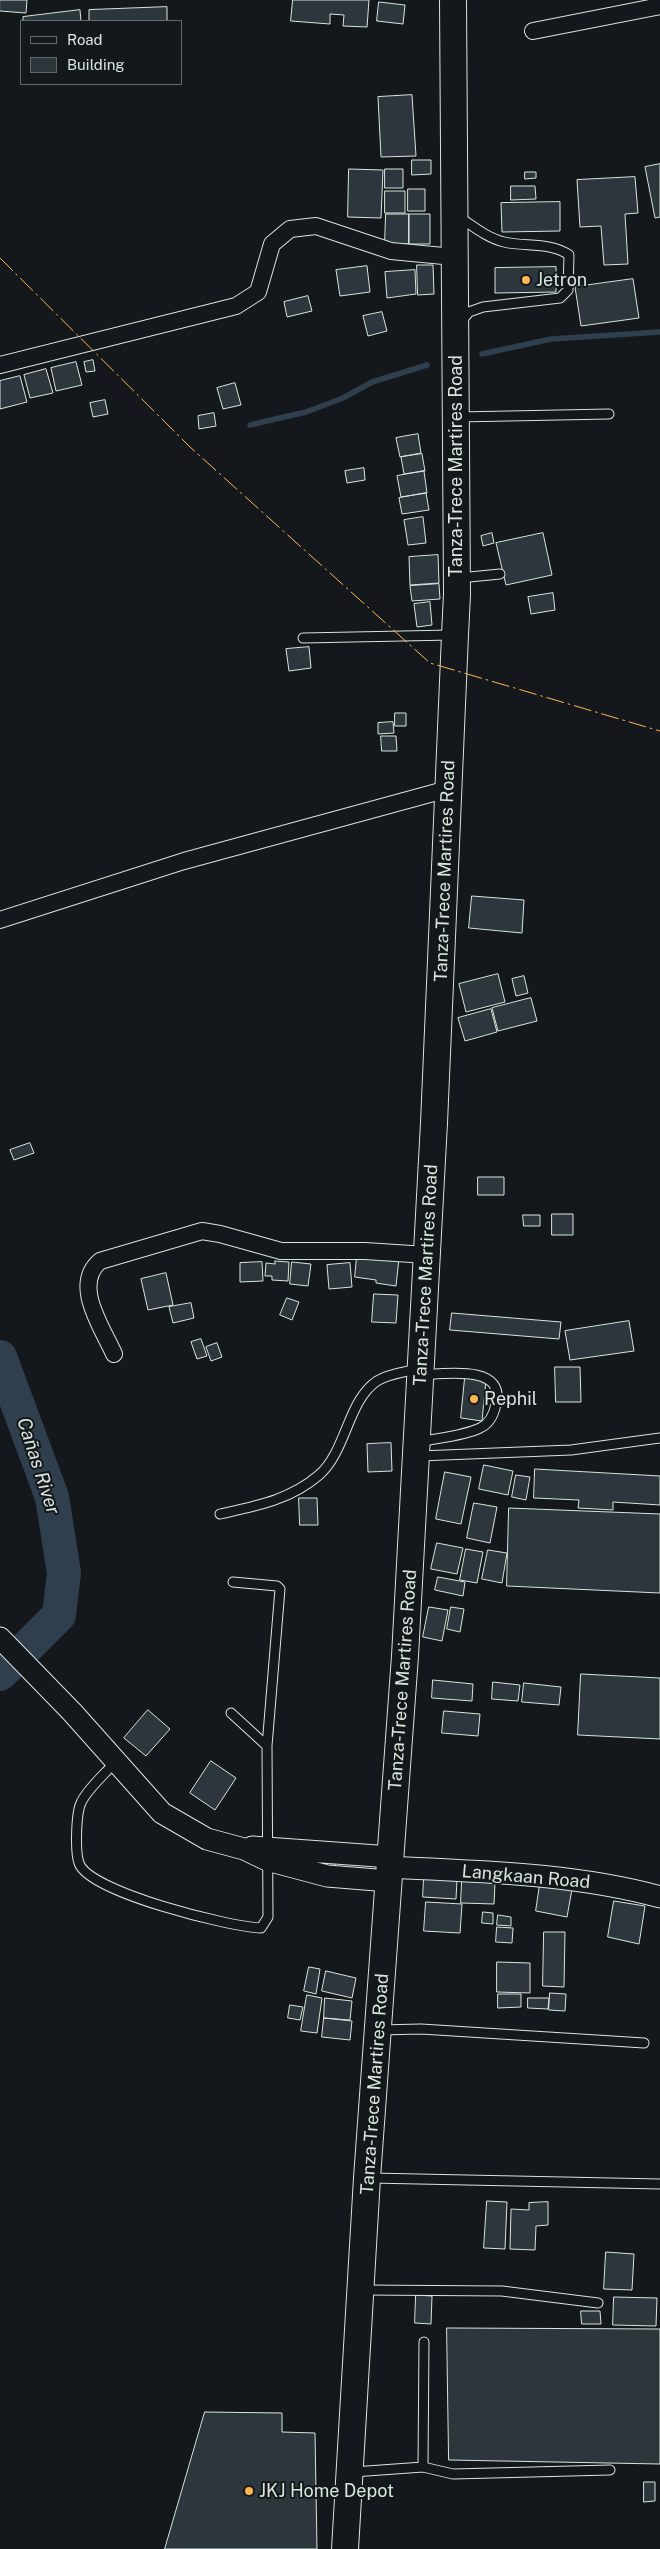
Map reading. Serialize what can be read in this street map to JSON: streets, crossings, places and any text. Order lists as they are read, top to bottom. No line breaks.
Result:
{"streets":{"main road":["Tanza-Trece Martires Road"],"street":["Langkaan Road"]},"crossings":[["Tanza-Trece Martires Road","Langkaan Road"]],"water":["Cañas River"],"places":["Jetron","Rephil","JKJ Home Depot"],"legend":["Road","Building"]}
